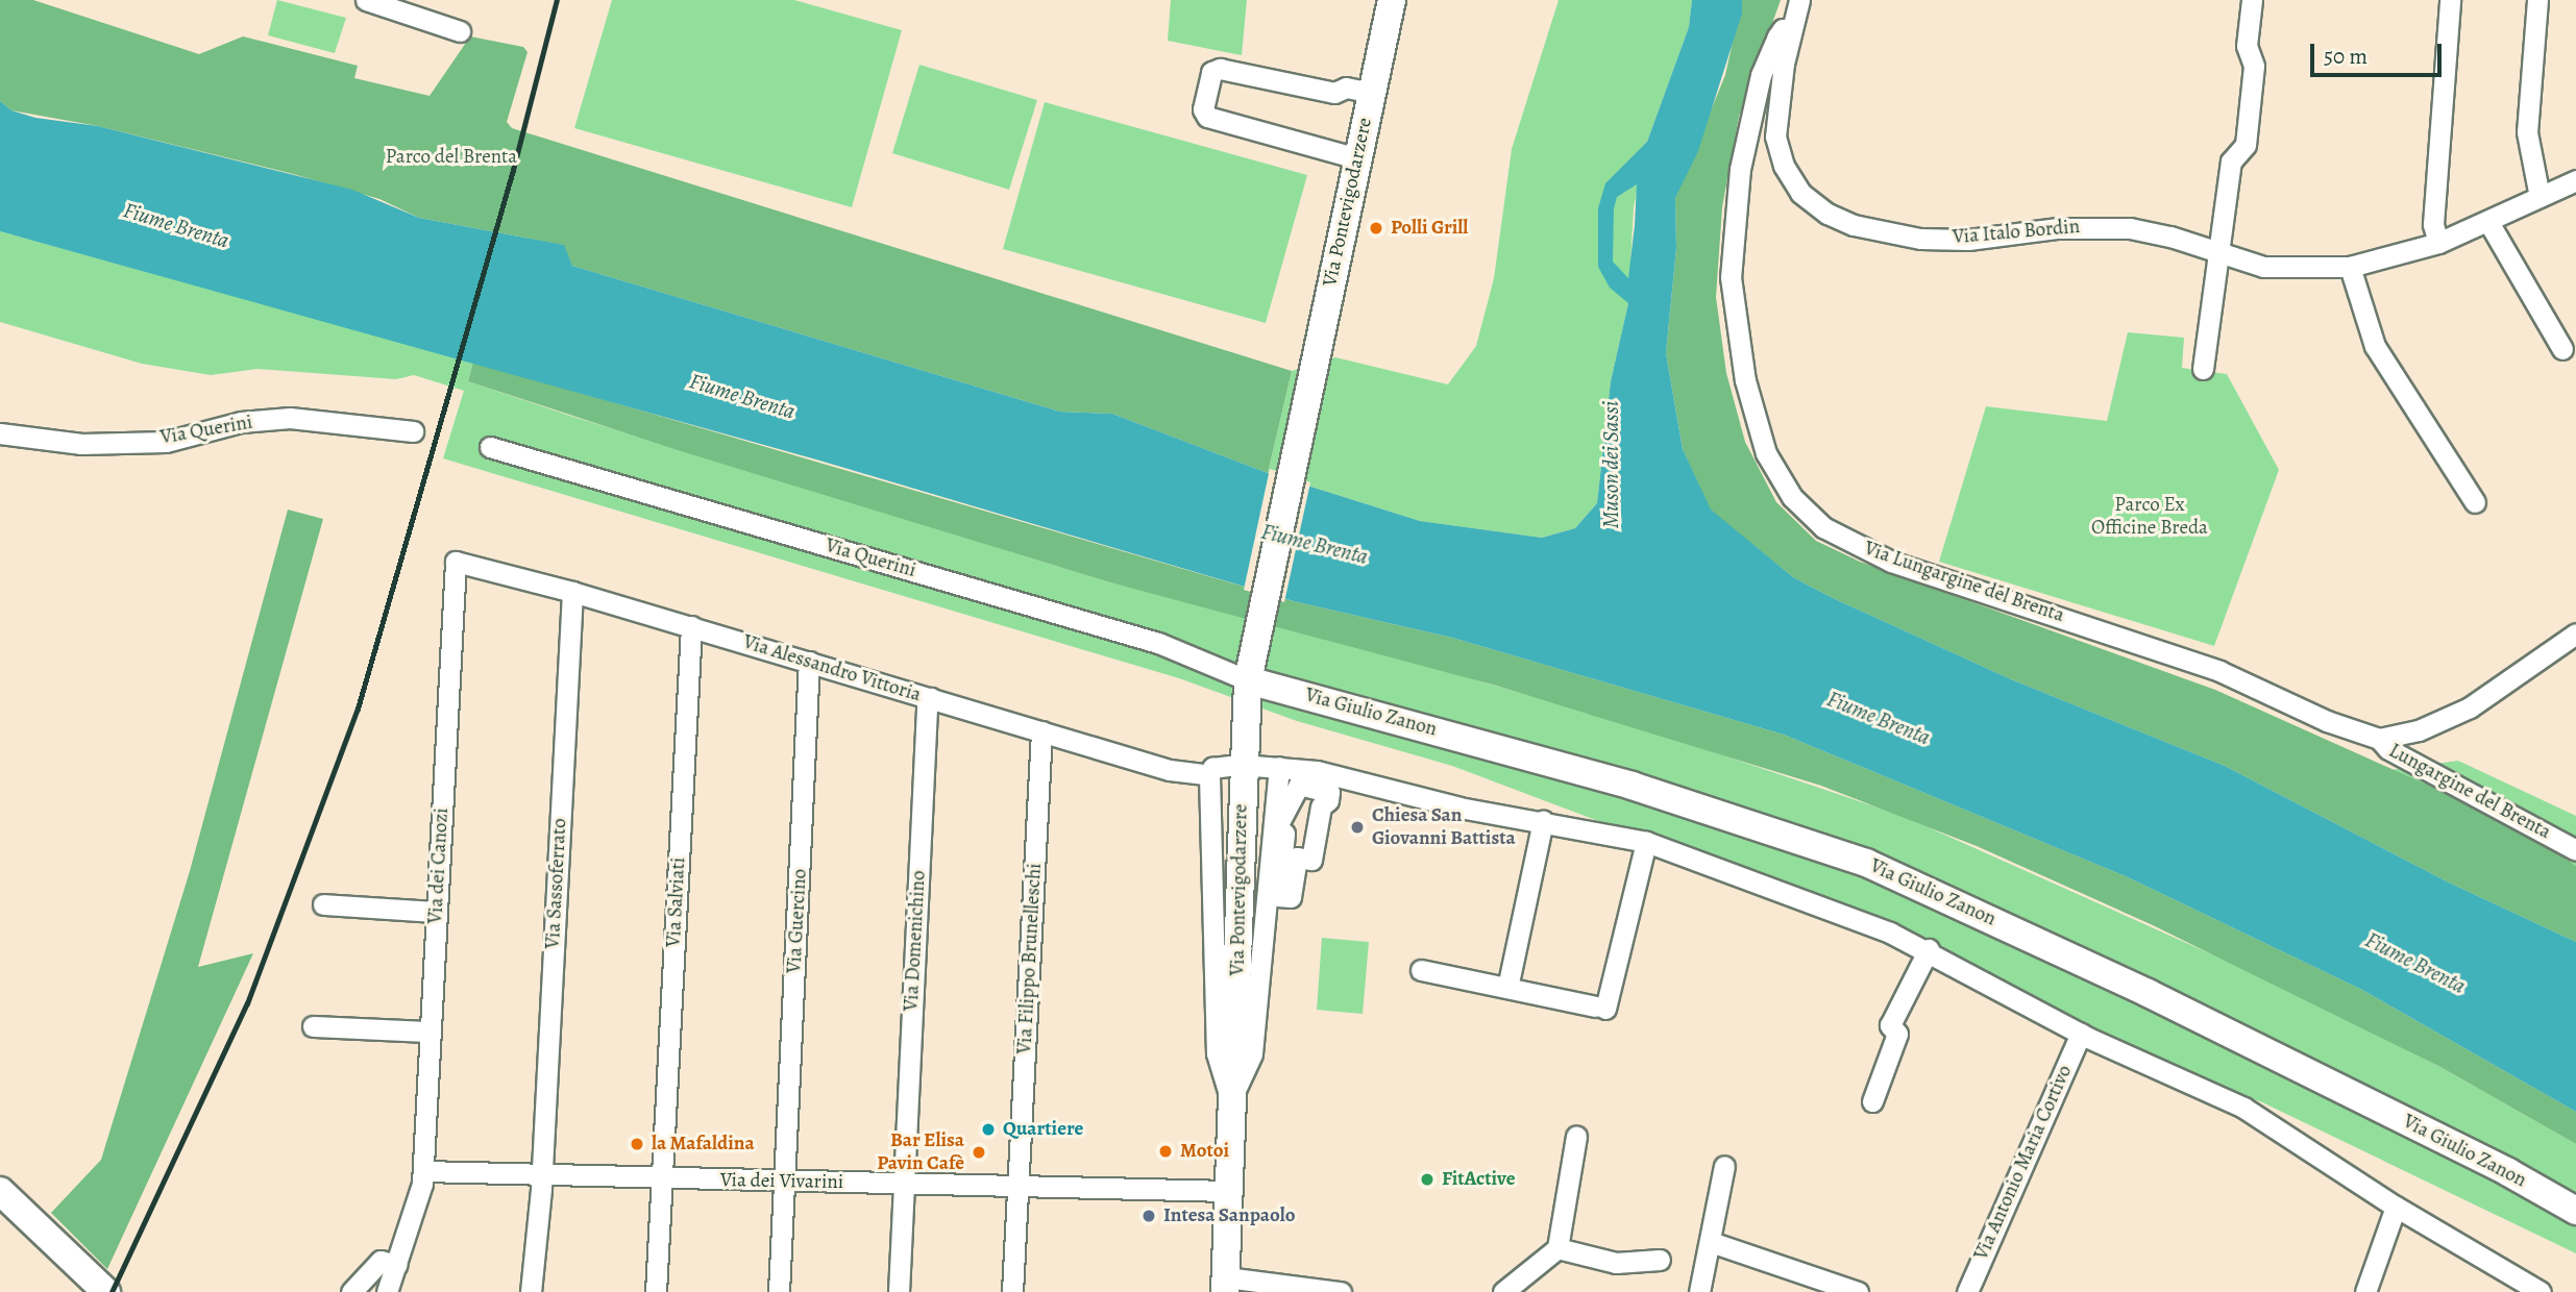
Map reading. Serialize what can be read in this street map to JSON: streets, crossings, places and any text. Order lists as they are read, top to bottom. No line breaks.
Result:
{"streets":{"street":["Via Pontevigodarzere","Via Italo Bordin","Via Querini","Via Lungargine del Brenta","Via Alessandro Vittoria","Via Giulio Zanon","Lungargine del Brenta","Via dei Canozi","Via Sassoferrato","Via Salviati","Via Guercino","Via Domenichino","Via Filippo Brunelleschi","Via Antonio Maria Cortivo","Via dei Vivarini"]},"crossings":[["Via Pontevigodarzere","Via Querini"],["Via Pontevigodarzere","Via Alessandro Vittoria"],["Via Pontevigodarzere","Via Giulio Zanon"],["Via Pontevigodarzere","Via dei Vivarini"],["Via Italo Bordin","Via Lungargine del Brenta"],["Via Querini","Via Giulio Zanon"],["Via Lungargine del Brenta","Lungargine del Brenta"],["Via Alessandro Vittoria","Via dei Canozi"],["Via Alessandro Vittoria","Via Sassoferrato"],["Via Alessandro Vittoria","Via Salviati"],["Via Alessandro Vittoria","Via Guercino"],["Via Alessandro Vittoria","Via Domenichino"],["Via Alessandro Vittoria","Via Filippo Brunelleschi"],["Via dei Canozi","Via dei Vivarini"],["Via Sassoferrato","Via dei Vivarini"],["Via Salviati","Via dei Vivarini"],["Via Guercino","Via dei Vivarini"],["Via Domenichino","Via dei Vivarini"],["Via Filippo Brunelleschi","Via dei Vivarini"]],"water":["Fiume Brenta","Muson dei Sassi"],"parks":["Parco del Brenta","Parco Ex Officine Breda"],"places":["Polli Grill","Chiesa San Giovanni Battista","Quartiere","la Mafaldina","Motoi","Bar Elisa Pavin Cafè","FitActive","Intesa Sanpaolo"],"scale_bar":"50 m"}
